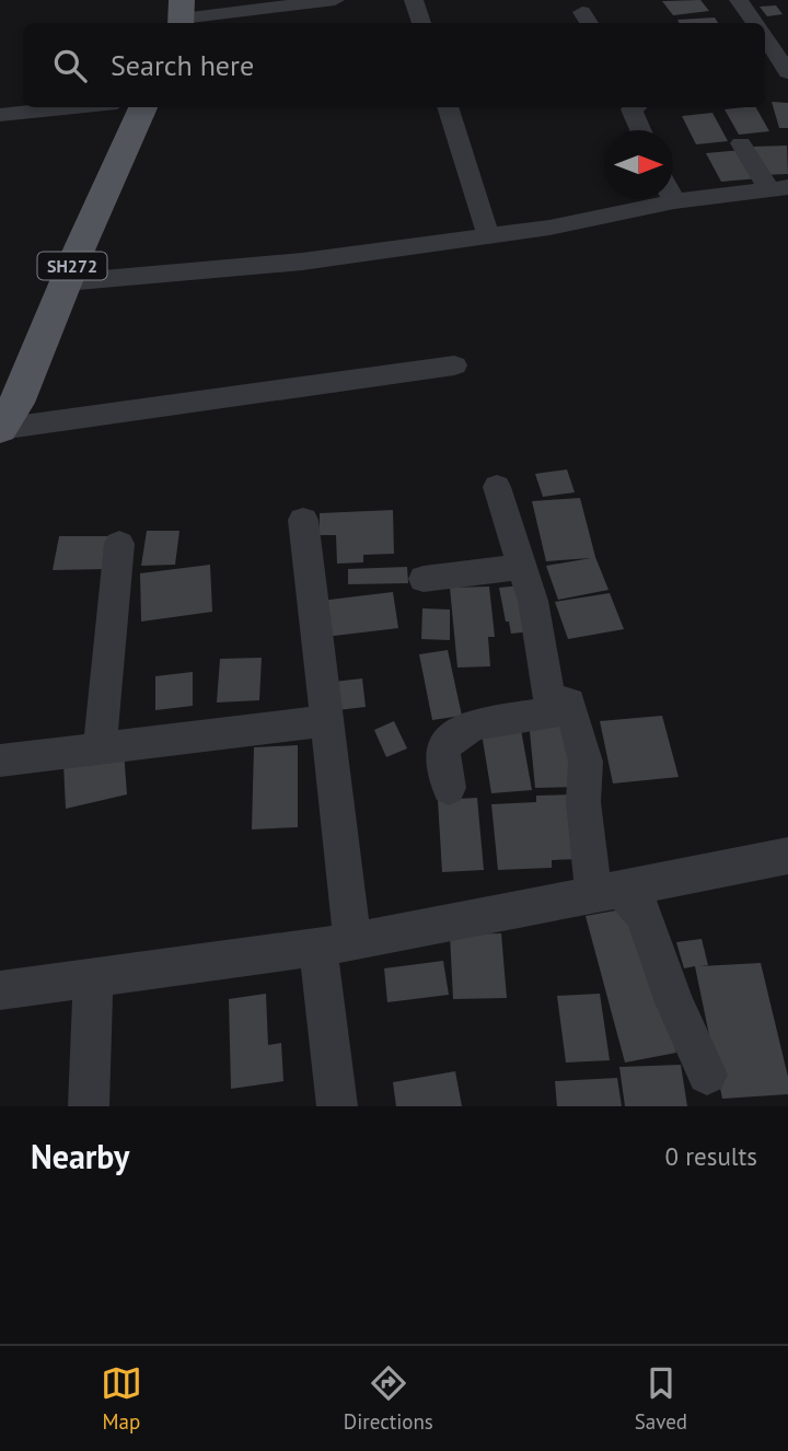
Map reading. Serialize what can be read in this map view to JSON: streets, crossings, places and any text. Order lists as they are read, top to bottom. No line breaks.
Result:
{"streets":{"main road":["SH272"]},"north":"right","page":{"search":"Search here","heading":["Nearby","0 results"],"nav":["Map","Directions","Saved"]}}
